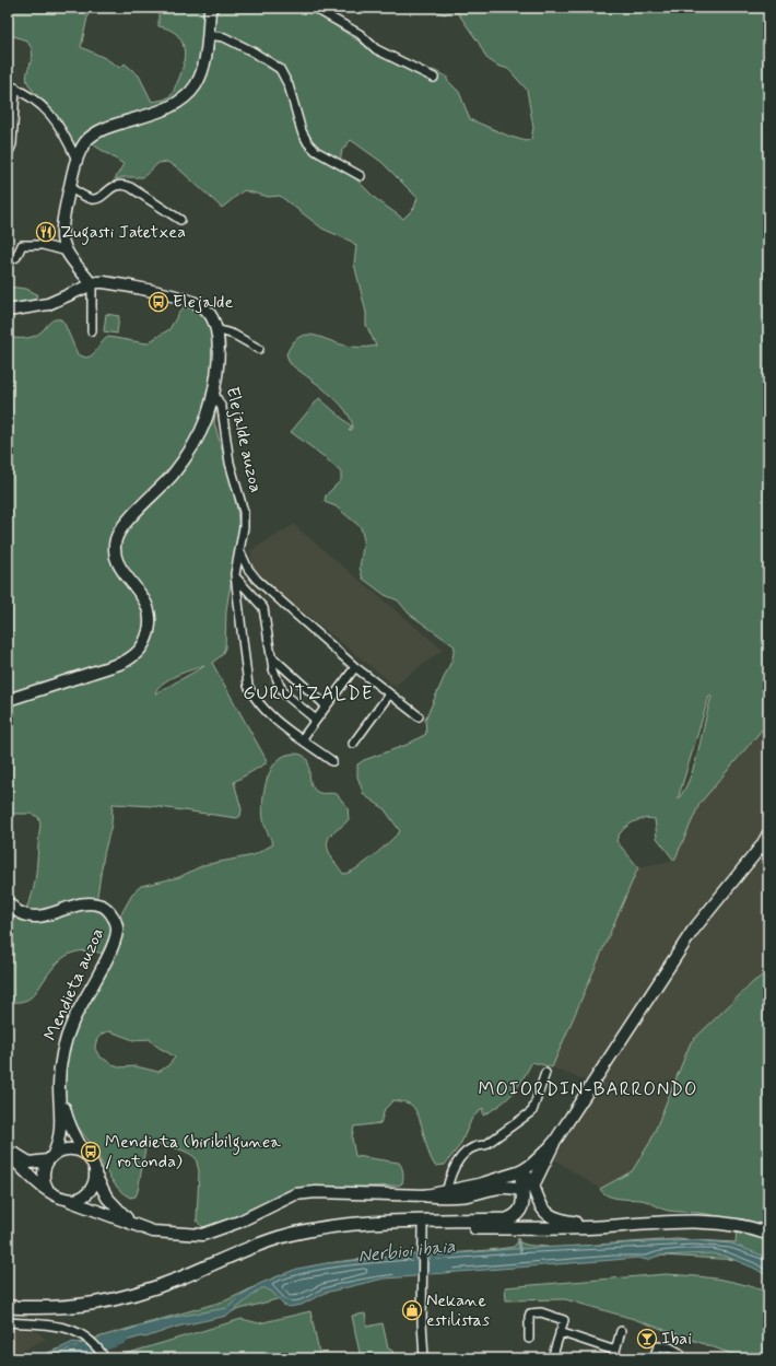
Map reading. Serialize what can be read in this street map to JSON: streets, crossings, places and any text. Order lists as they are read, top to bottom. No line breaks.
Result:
{"streets":{"street":["Elejalde auzoa","Mendieta auzoa"]},"districts":["GURUTZALDE","MOIORDIN-BARRONDO"],"water":["Nerbioi ibaia"],"places":{"restaurant":["Zugasti Jatetxea"],"bus stop":["Elejalde","Mendieta (biribilgunea / rotonda)"],"shop":["Nekane estilistas"],"bar":["Ibai"]}}
